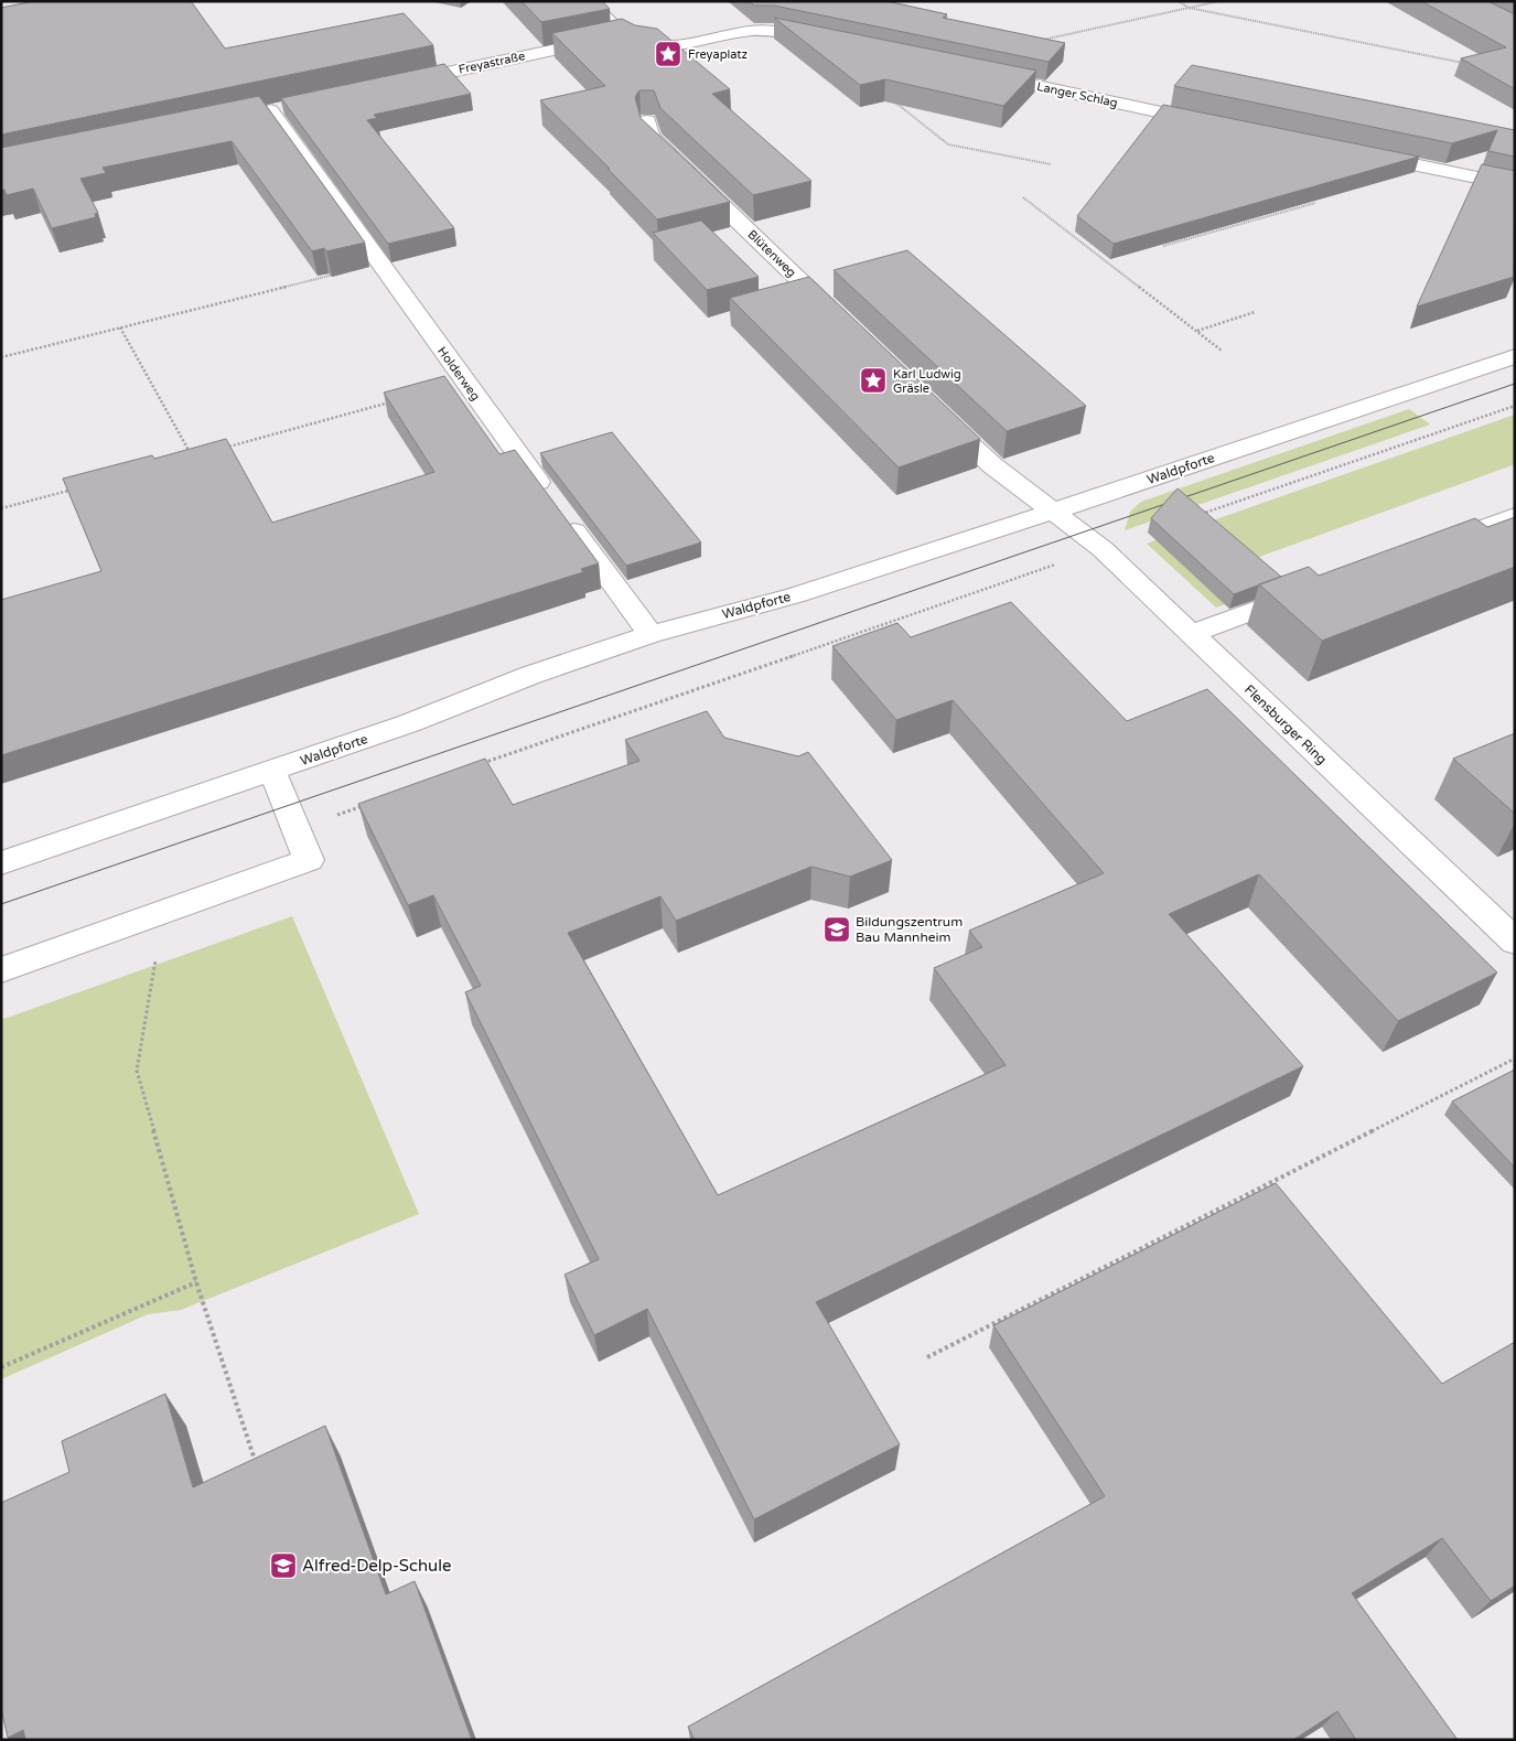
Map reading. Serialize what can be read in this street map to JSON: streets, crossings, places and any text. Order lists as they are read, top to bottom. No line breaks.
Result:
{"streets":{"street":["Freyastraße","Langer Schlag","Blütenweg","Holderweg","Waldpforte","Flensburger Ring"]},"crossings":[["Holderweg","Waldpforte"],["Waldpforte","Flensburger Ring"]],"places":{"place":["Freyaplatz","Karl Ludwig Gräsle"],"school or university":["Bildungszentrum Bau Mannheim","Alfred-Delp-Schule"]}}
